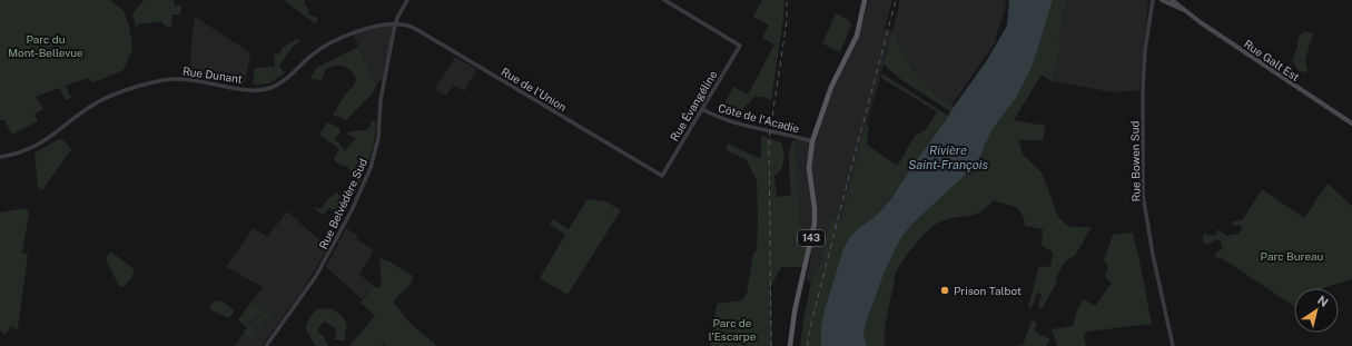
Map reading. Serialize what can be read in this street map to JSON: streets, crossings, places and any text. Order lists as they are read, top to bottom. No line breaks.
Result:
{"streets":{"main road":["Rue Galt Est","143"],"street":["Rue Dunant","Rue de l'Union","Rue Évangéline","Côte de l'Acadie","Rue Bowen Sud","Rue Belvédère Sud"]},"crossings":[["Rue Dunant","Rue de l'Union"],["Rue Dunant","Rue Belvédère Sud"],["Rue de l'Union","Rue Évangéline"],["Rue de l'Union","Rue Belvédère Sud"],["Rue Évangéline","Côte de l'Acadie"],["Côte de l'Acadie","143"]],"water":["Rivière Saint-François"],"parks":["Parc du Mont-Bellevue","Parc Bureau","Parc de l'Escarpe"],"places":["Prison Talbot"],"north":"top right"}
